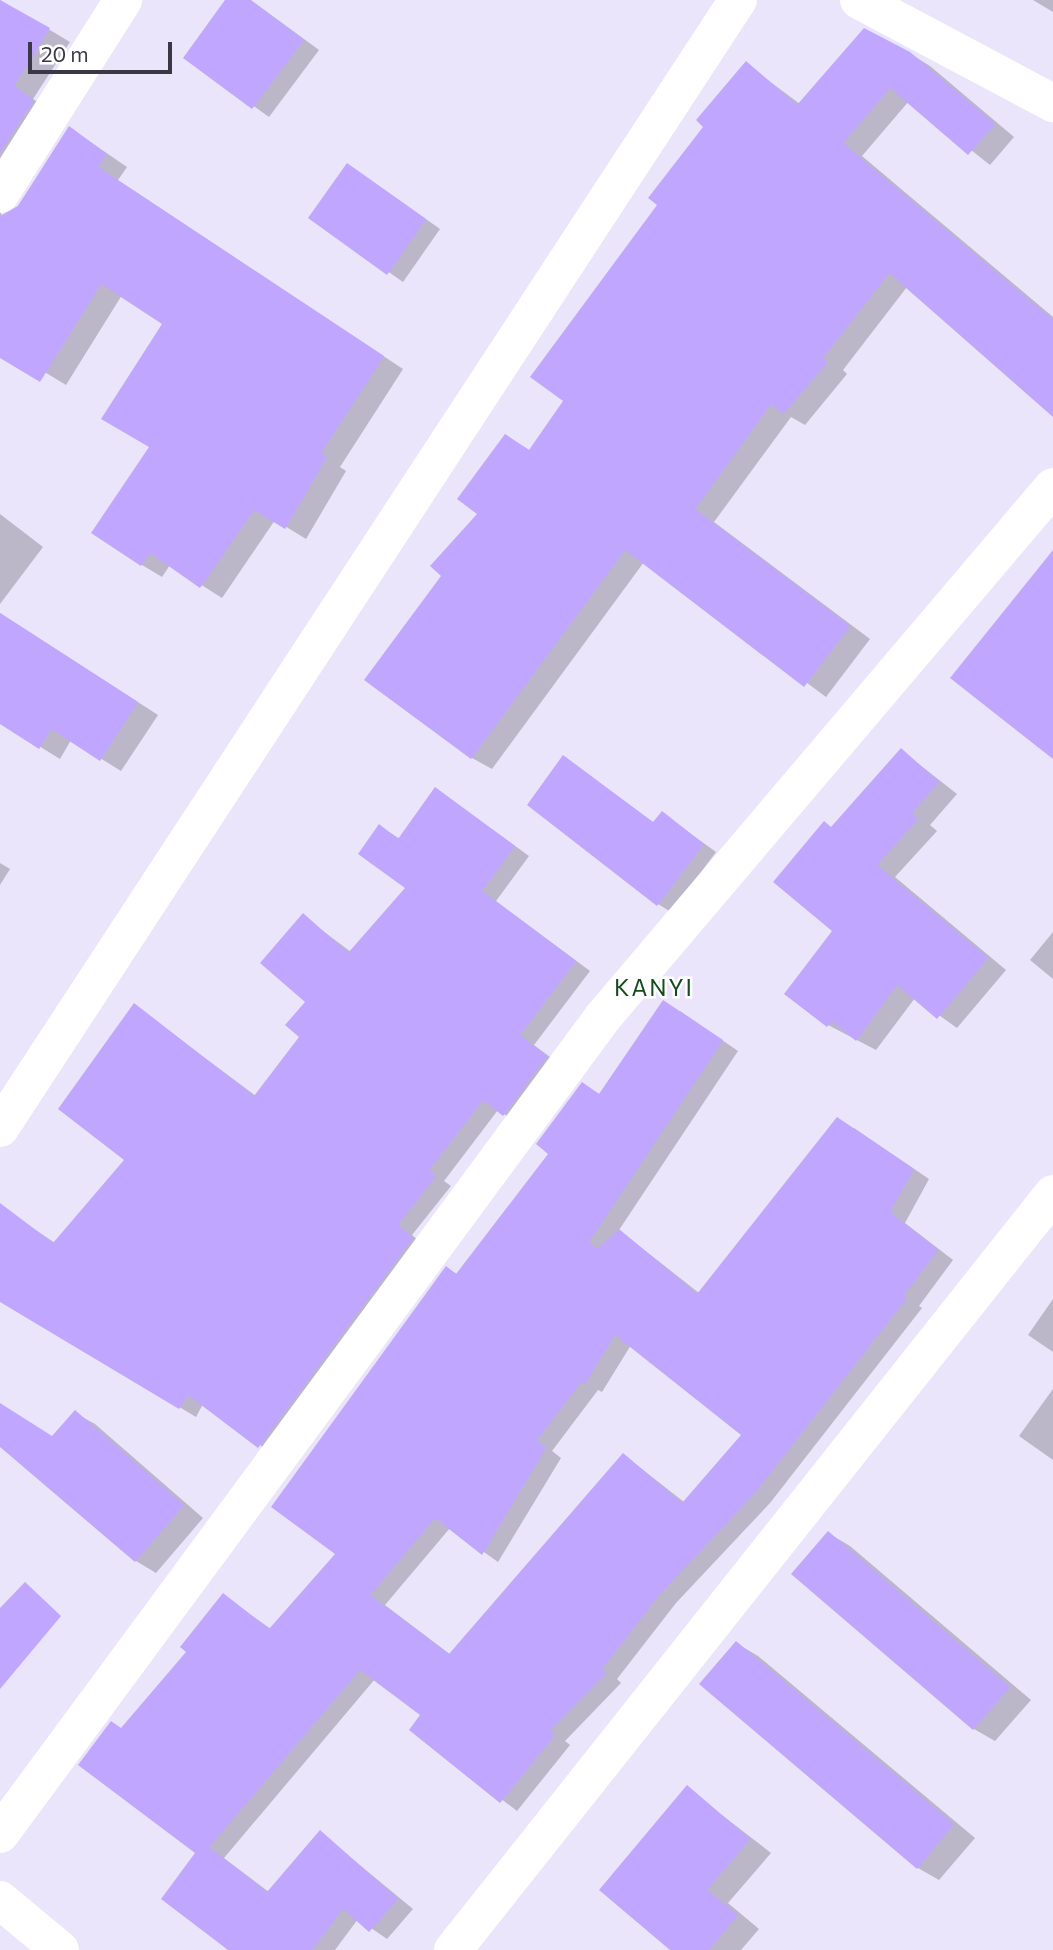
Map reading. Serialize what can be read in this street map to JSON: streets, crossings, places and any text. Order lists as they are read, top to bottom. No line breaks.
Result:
{"districts":["KANYI"],"scale_bar":"20 m"}
